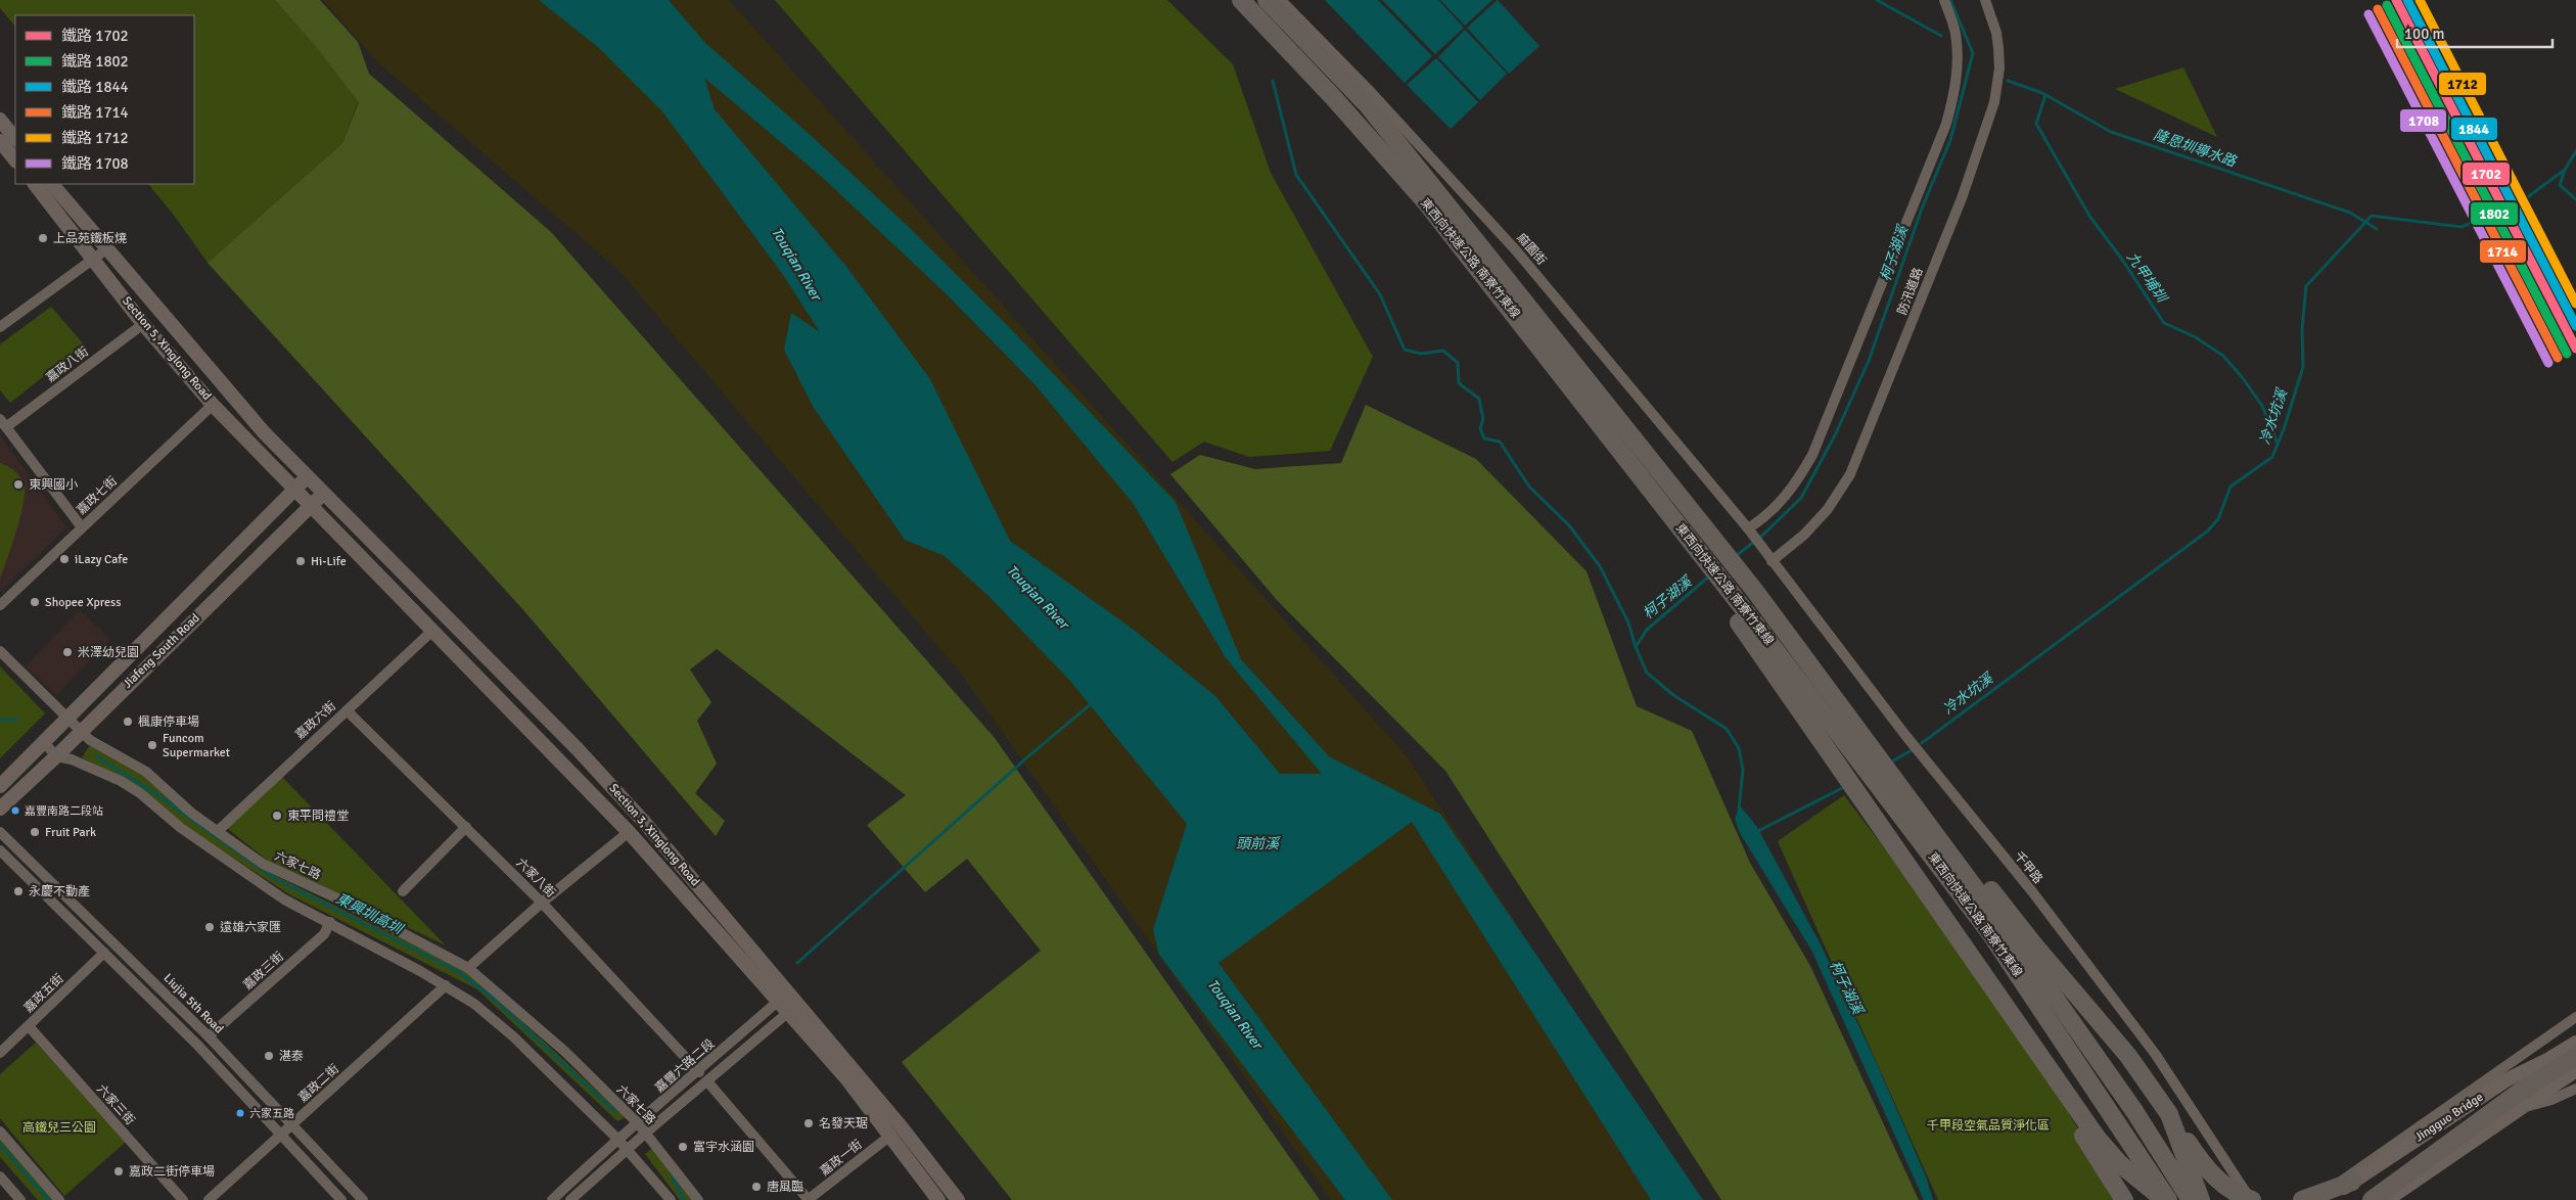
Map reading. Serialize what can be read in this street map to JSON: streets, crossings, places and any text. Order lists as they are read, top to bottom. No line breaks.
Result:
{"streets":{"highway":["東西向快速公路 南寮竹東線"],"street":["麻園街","防汛道路","Section 5, Xinglong Road","嘉政八街","嘉政七街","Jiafeng South Road","嘉政六街","Section 3, Xinglong Road","六家七路","千甲路","六家八街","嘉政三街","嘉政五街","Liujia 5th Road","嘉豐六路二段","嘉政二街","六家三街","Jingguo Bridge","嘉政一街"]},"crossings":[["麻園街","防汛道路"],["麻園街","千甲路"],["防汛道路","千甲路"],["Section 5, Xinglong Road","嘉政八街"],["Section 5, Xinglong Road","嘉政七街"],["Section 5, Xinglong Road","Jiafeng South Road"],["Section 5, Xinglong Road","Section 3, Xinglong Road"],["Jiafeng South Road","Section 3, Xinglong Road"],["Jiafeng South Road","六家七路"],["嘉政六街","Section 3, Xinglong Road"],["嘉政六街","六家七路"],["嘉政六街","六家八街"],["Section 3, Xinglong Road","嘉豐六路二段"],["Section 3, Xinglong Road","嘉政一街"],["六家七路","嘉豐六路二段"],["六家八街","嘉豐六路二段"],["嘉政三街","Liujia 5th Road"],["嘉政五街","Liujia 5th Road"],["嘉政五街","六家三街"],["Liujia 5th Road","嘉政二街"]],"water":["隆恩圳導水路","柯子湖溪","Touqian River","九甲埔圳","冷水坑溪","頭前溪","東興圳高圳"],"parks":["千甲段空氣品質淨化區","高鐵兒三公園"],"places":["上品苑鐵板燒","東興國小","iLazy Cafe","Hi-Life","Shopee Xpress","米澤幼兒園","楓康停車場","Funcom Supermarket","嘉豐南路二段站","東平問禮堂","Fruit Park","永慶不動產","遠雄六家匯","湛泰","六家五路","名發天琚","富宇水涵園","嘉政二街停車場","唐風臨"],"lines":["rail line 1702","rail line 1844","rail line 1712","rail line 1802","rail line 1714","rail line 1708"],"legend":["鐵路 1702","鐵路 1802","鐵路 1844","鐵路 1714","鐵路 1712","鐵路 1708"],"scale_bar":"100 m"}
